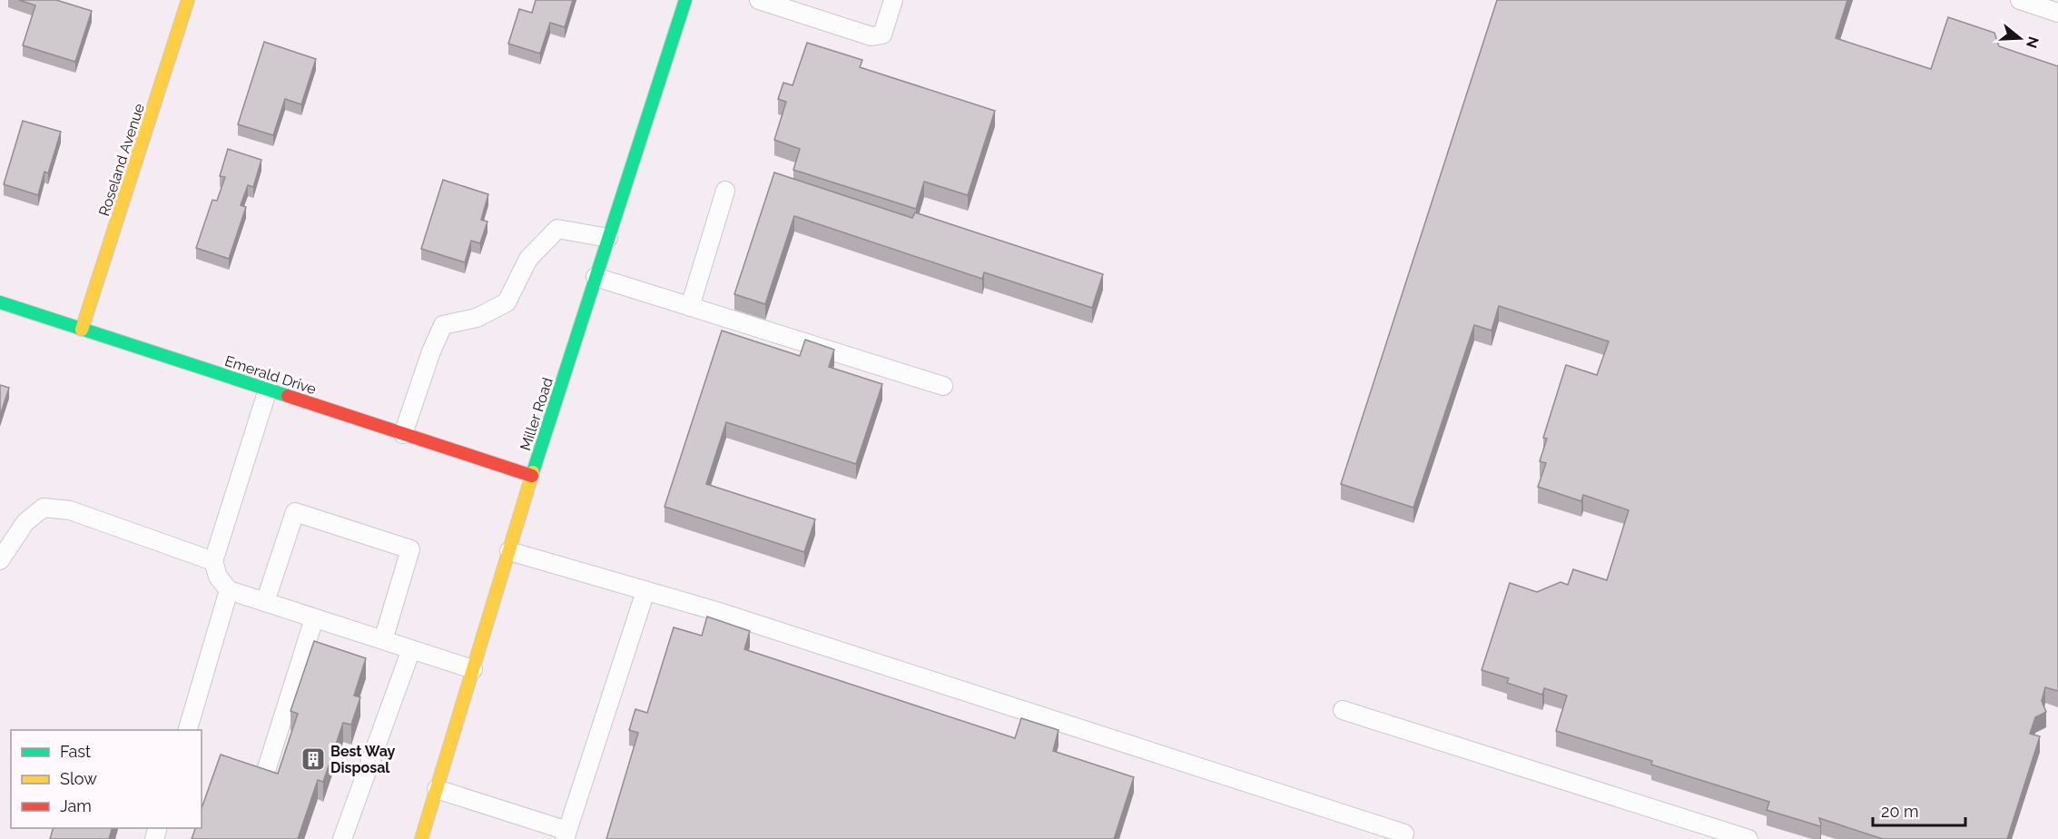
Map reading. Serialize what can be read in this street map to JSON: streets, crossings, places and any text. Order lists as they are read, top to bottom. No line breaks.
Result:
{"streets":{"street":["Roseland Avenue","Emerald Drive","Miller Road"]},"crossings":[["Roseland Avenue","Emerald Drive"],["Emerald Drive","Miller Road"]],"places":{"building":["Best Way Disposal"]},"legend":["Fast","Slow","Jam"],"scale_bar":"20 m","north":"right"}
